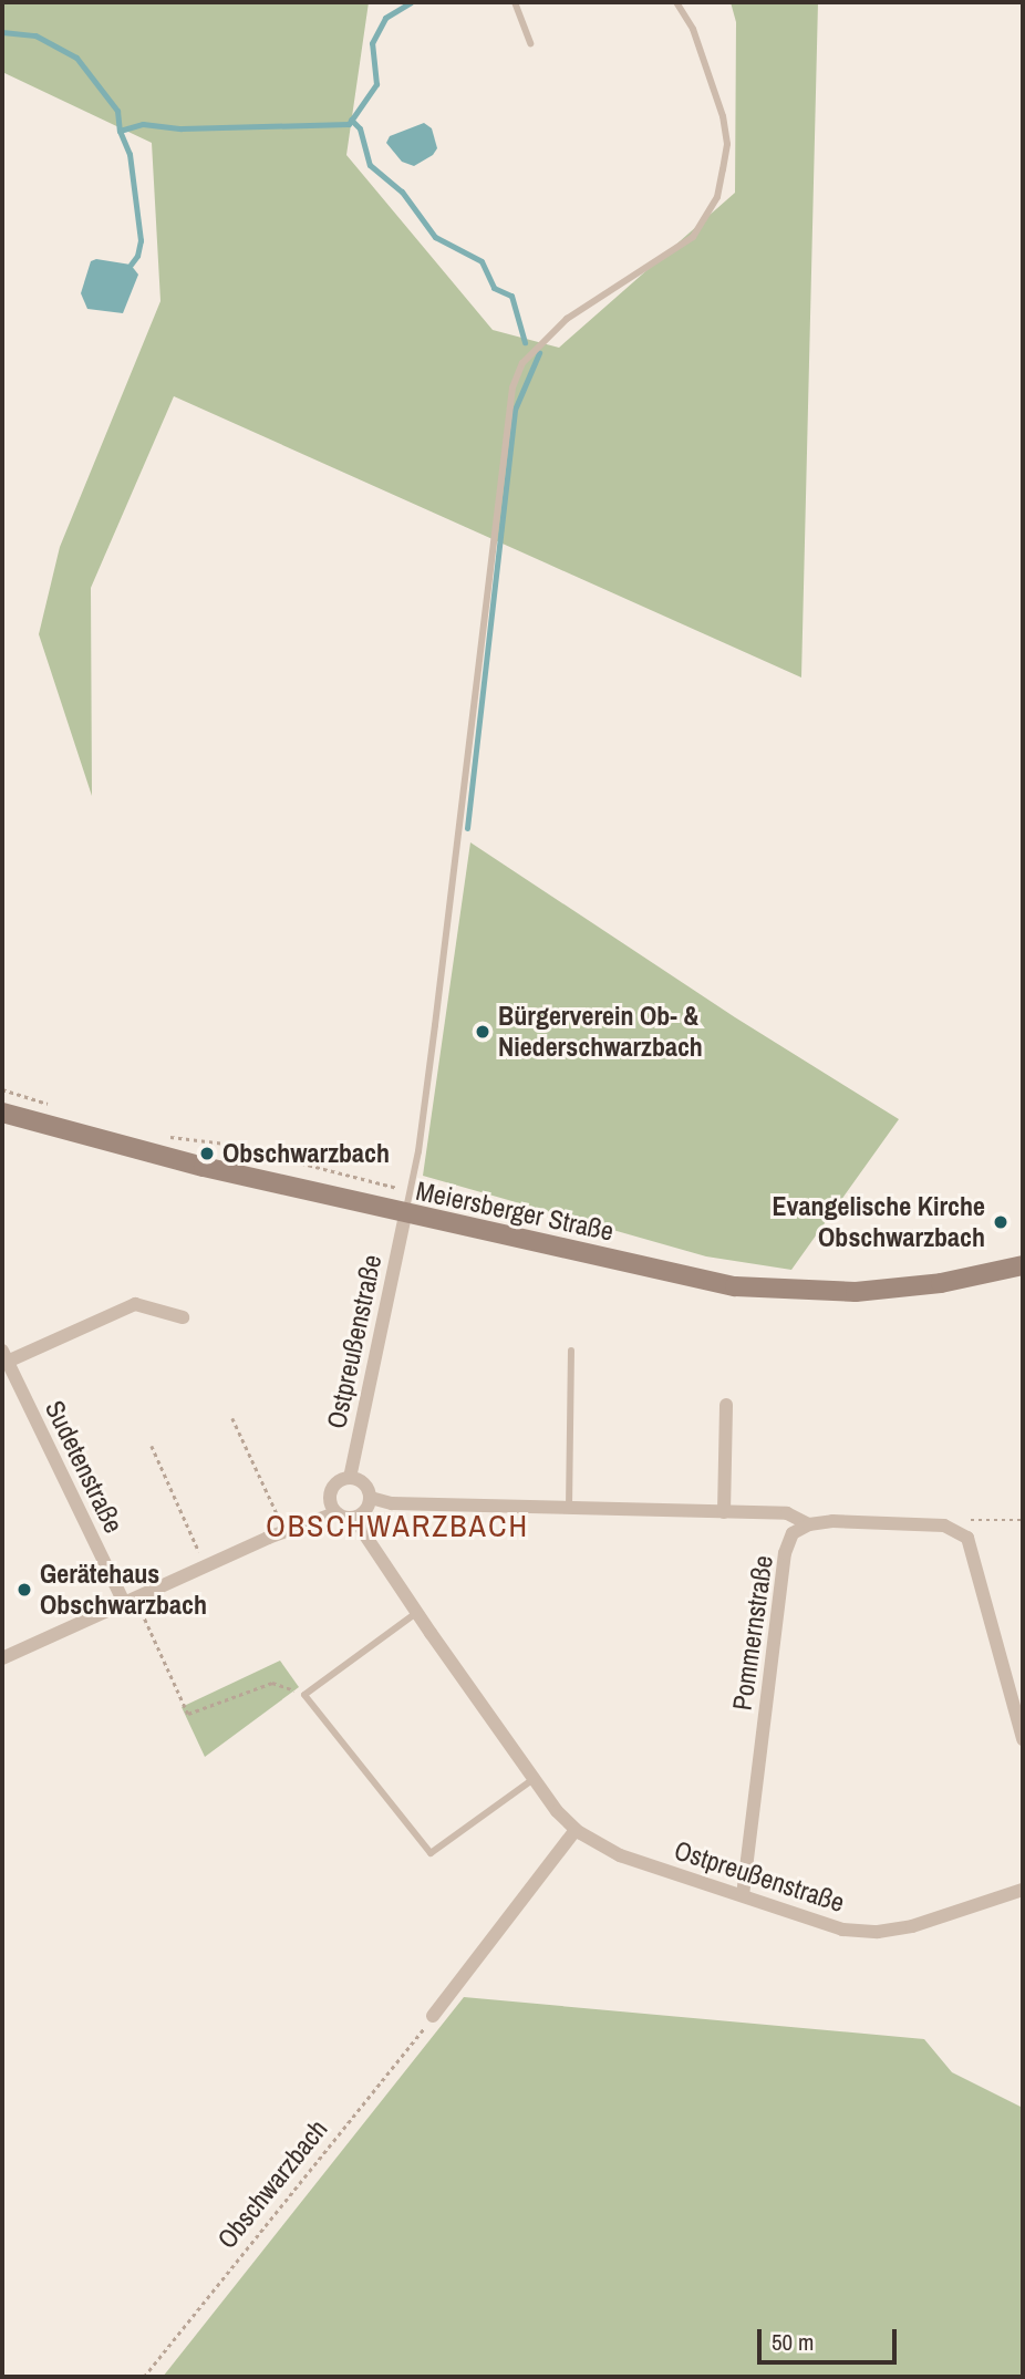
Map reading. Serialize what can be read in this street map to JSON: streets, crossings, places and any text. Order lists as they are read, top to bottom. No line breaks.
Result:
{"streets":{"main road":["Meiersberger Straße"],"street":["Ostpreußenstraße","Sudetenstraße","Pommernstraße"],"path":["Obschwarzbach"]},"crossings":[["Meiersberger Straße","Ostpreußenstraße"],["Ostpreußenstraße","Pommernstraße"]],"districts":["OBSCHWARZBACH"],"places":["Bürgerverein Ob- & Niederschwarzbach","Obschwarzbach","Evangelische Kirche Obschwarzbach","Gerätehaus Obschwarzbach"],"scale_bar":"50 m"}
